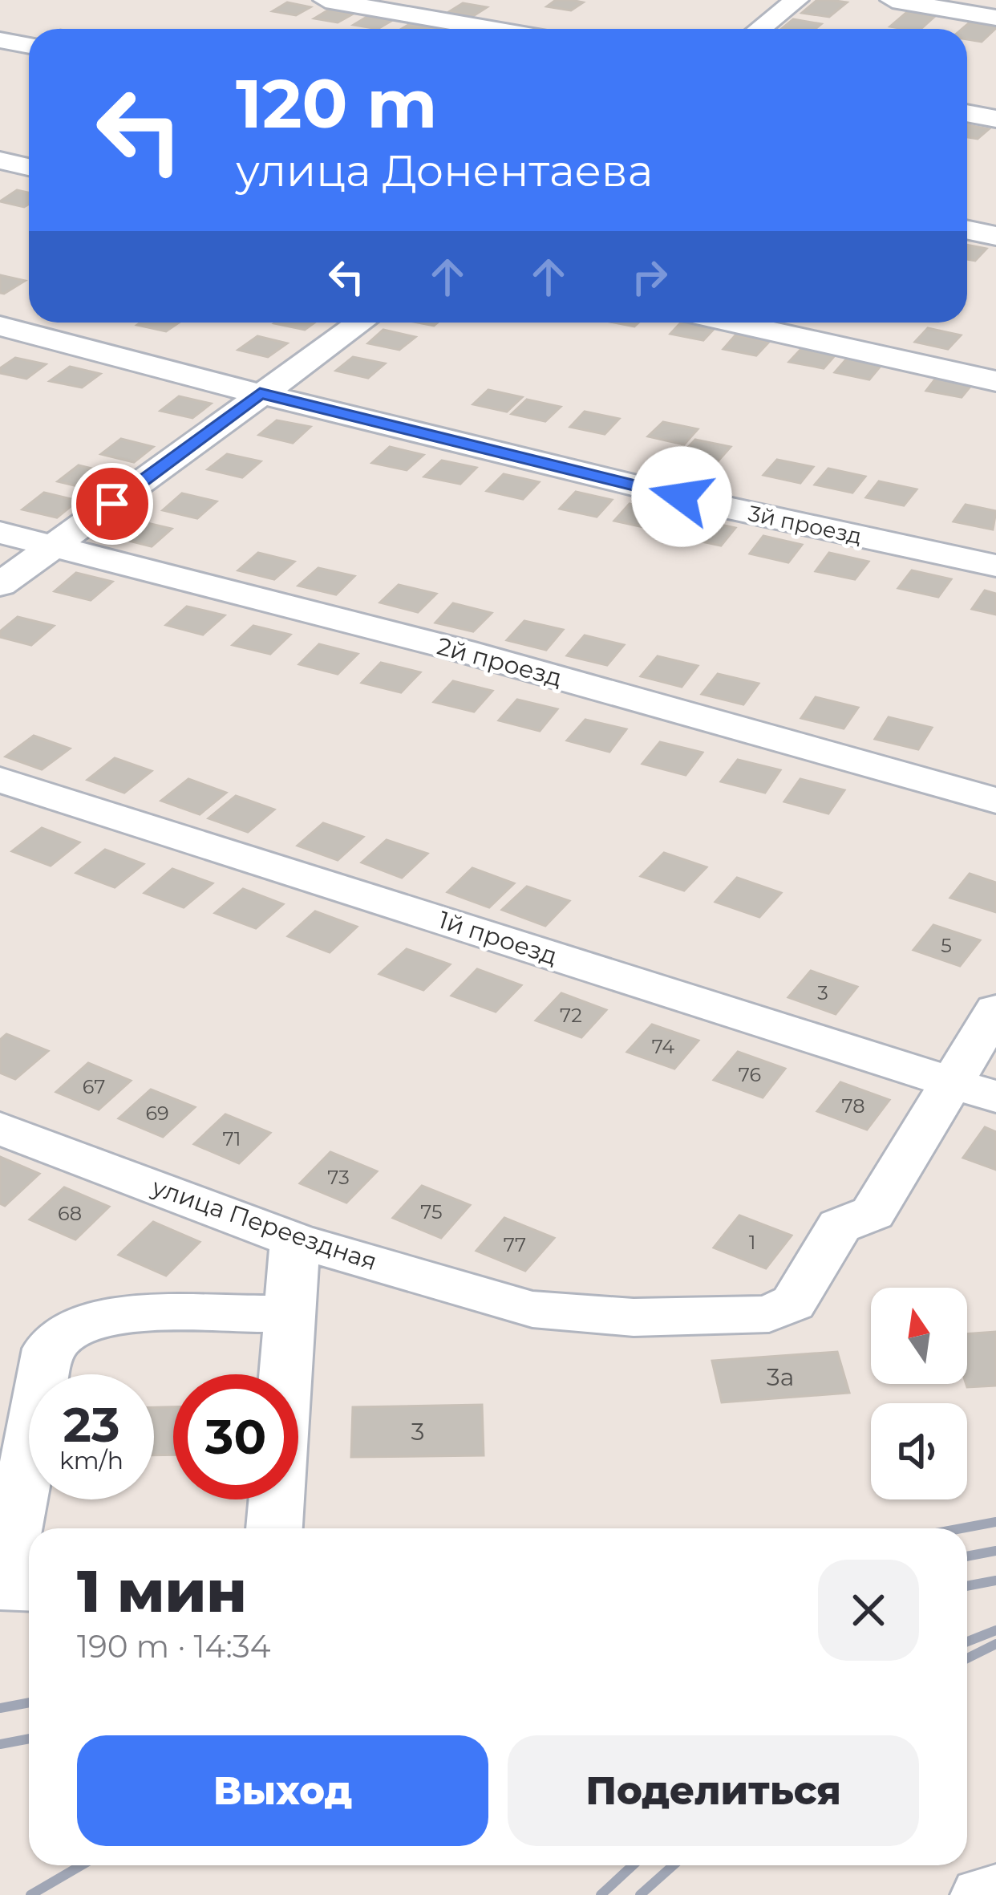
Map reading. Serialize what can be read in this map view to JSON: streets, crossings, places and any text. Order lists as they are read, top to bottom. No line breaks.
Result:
{"streets":{"street":["3й проезд","2й проезд","1й проезд","улица Переездная"]},"crossings":[["1й проезд","улица Переездная"]],"house_numbers":["5","3","72","74","76","67","78","69","71","73","75","68","1","77","3а","3"],"north":"top","page":{"turn":["120 m","улица Донентаева"],"speed":"23 km/h","limit":"30","heading":["1 мин","190 m · 14:34"],"buttons":["Выход","Поделиться"]}}
